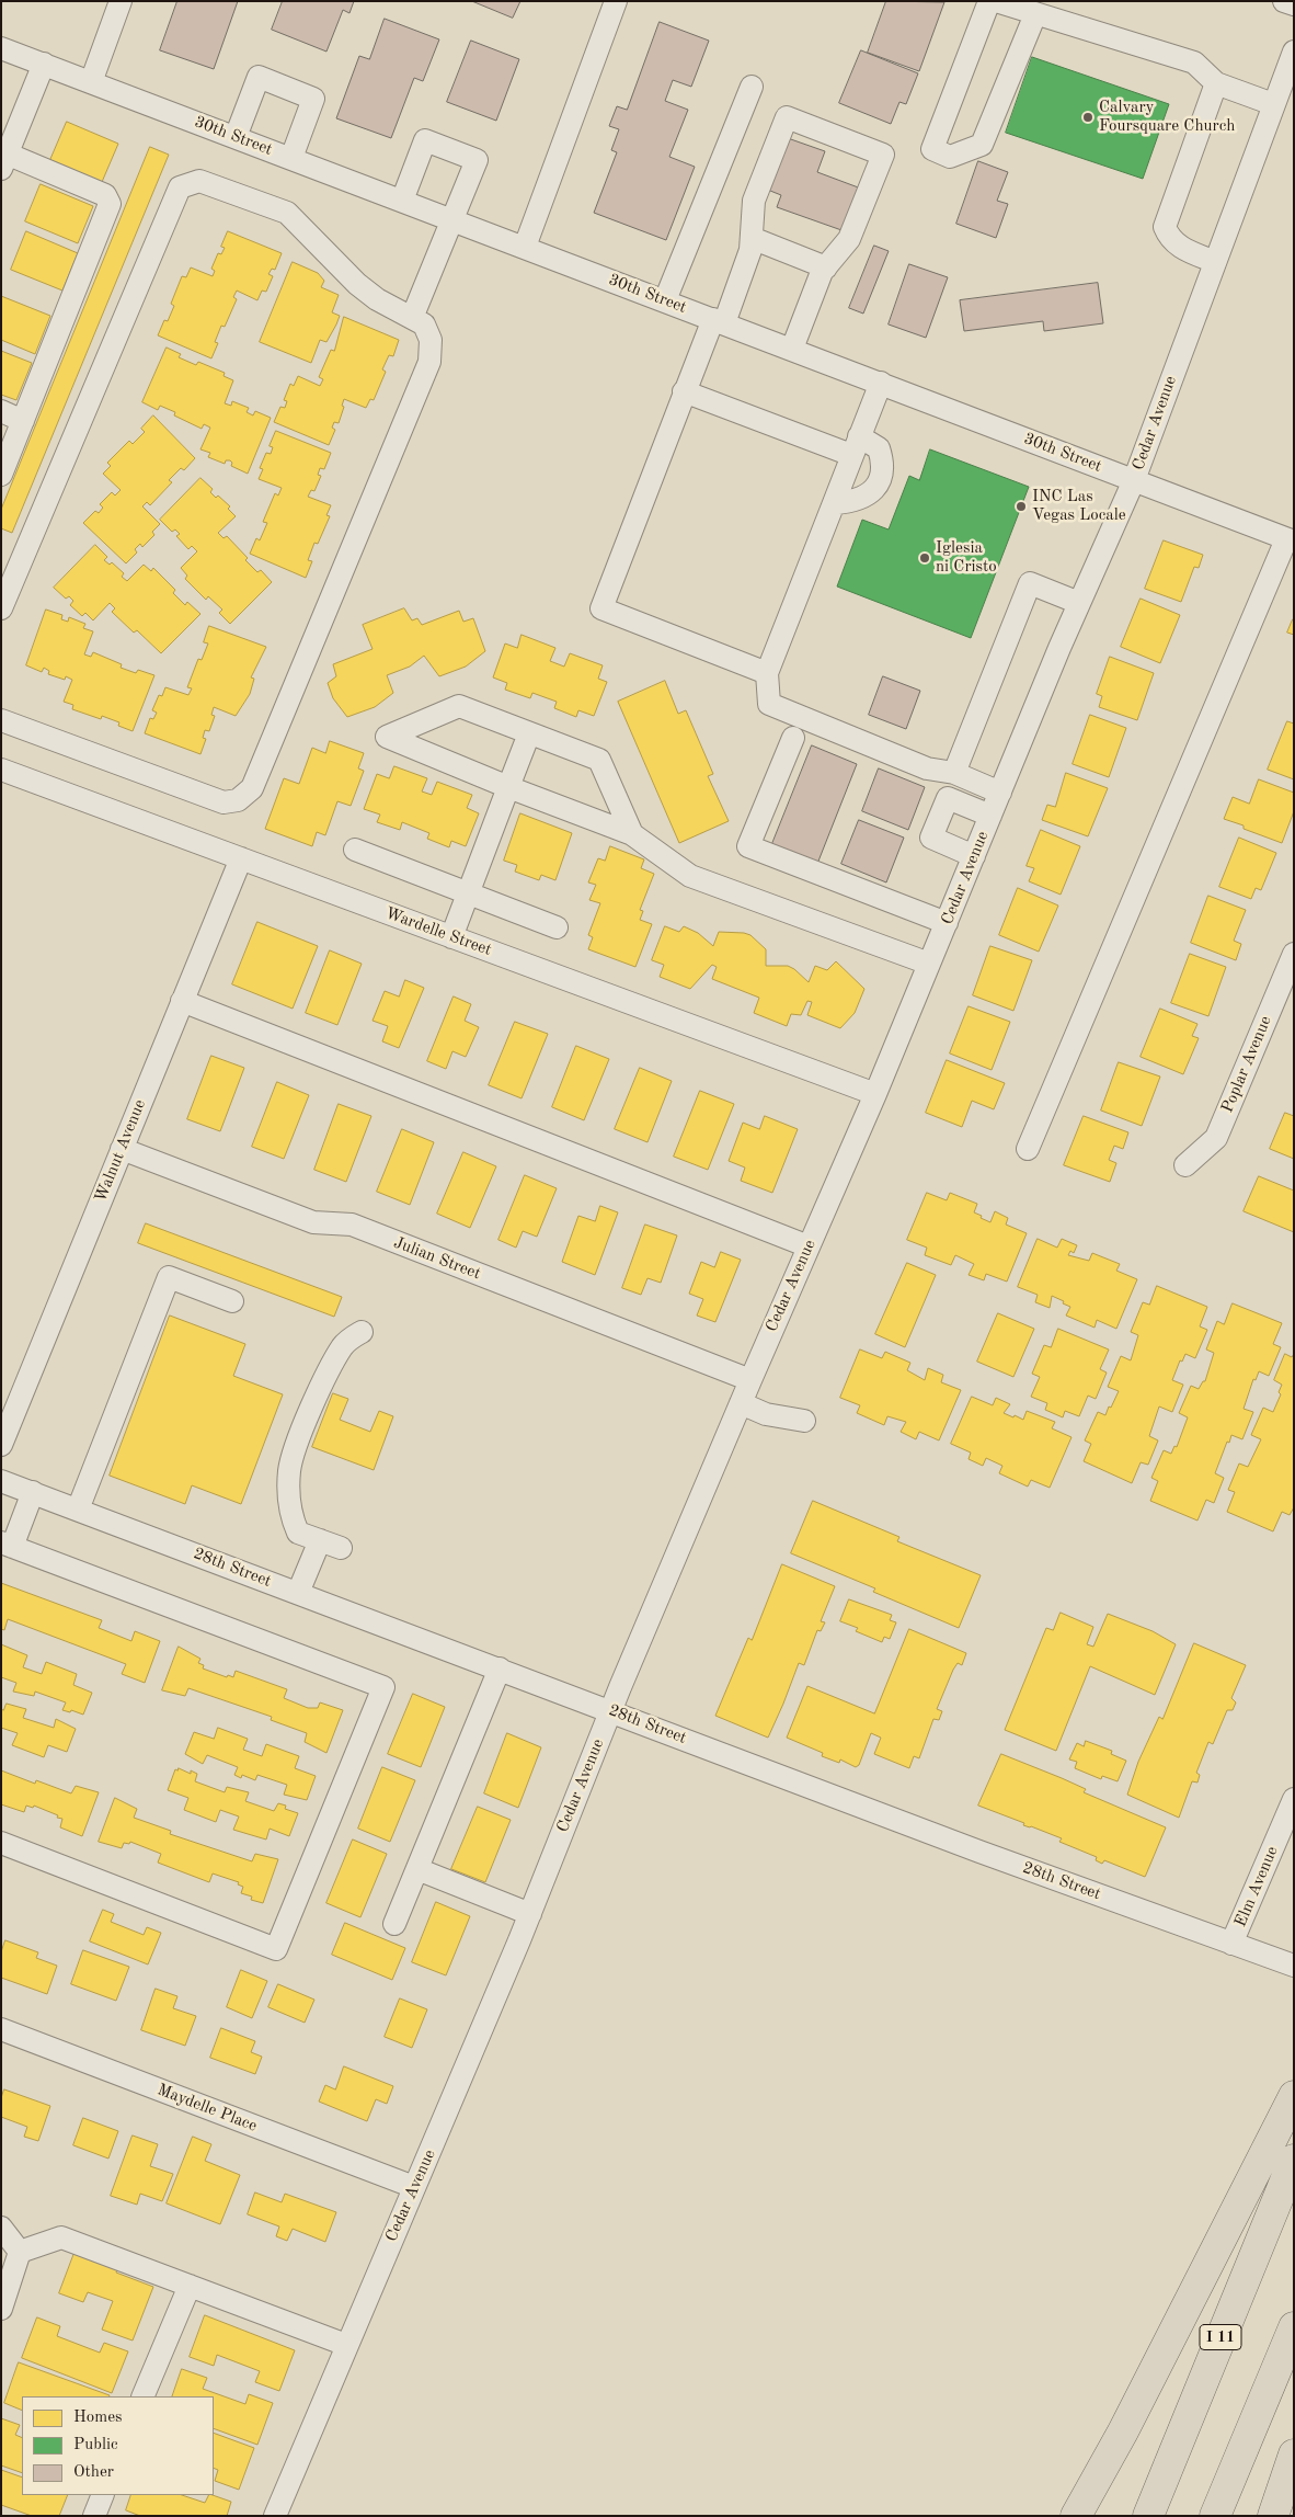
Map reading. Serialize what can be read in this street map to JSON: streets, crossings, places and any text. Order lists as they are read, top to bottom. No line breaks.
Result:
{"streets":{"highway":["I 11"],"street":["30th Street","Cedar Avenue","Wardelle Street","Poplar Avenue","Walnut Avenue","Julian Street","28th Street","Elm Avenue","Maydelle Place"]},"crossings":[["30th Street","Cedar Avenue"],["Cedar Avenue","Wardelle Street"],["Cedar Avenue","Julian Street"],["Cedar Avenue","28th Street"],["Cedar Avenue","Maydelle Place"],["Wardelle Street","Walnut Avenue"],["Walnut Avenue","Julian Street"],["28th Street","Elm Avenue"]],"places":["Calvary Foursquare Church","INC Las Vegas Locale","Iglesia ni Cristo"],"legend":["Homes","Public","Other"]}
